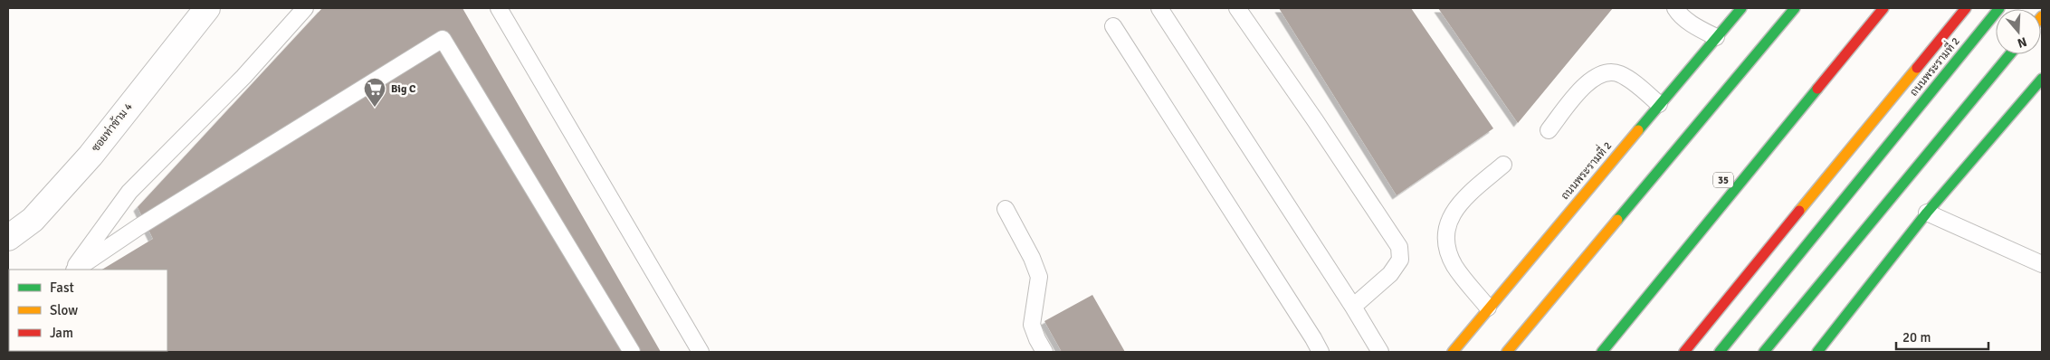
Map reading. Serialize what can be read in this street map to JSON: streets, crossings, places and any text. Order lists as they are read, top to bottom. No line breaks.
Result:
{"streets":{"main road":["ถนนพระรามที่ 2"],"street":["ซอยท่าข้าม 4"]},"places":{"supermarket":["Big C"]},"legend":["Fast","Slow","Jam"],"scale_bar":"20 m","north":"bottom"}
